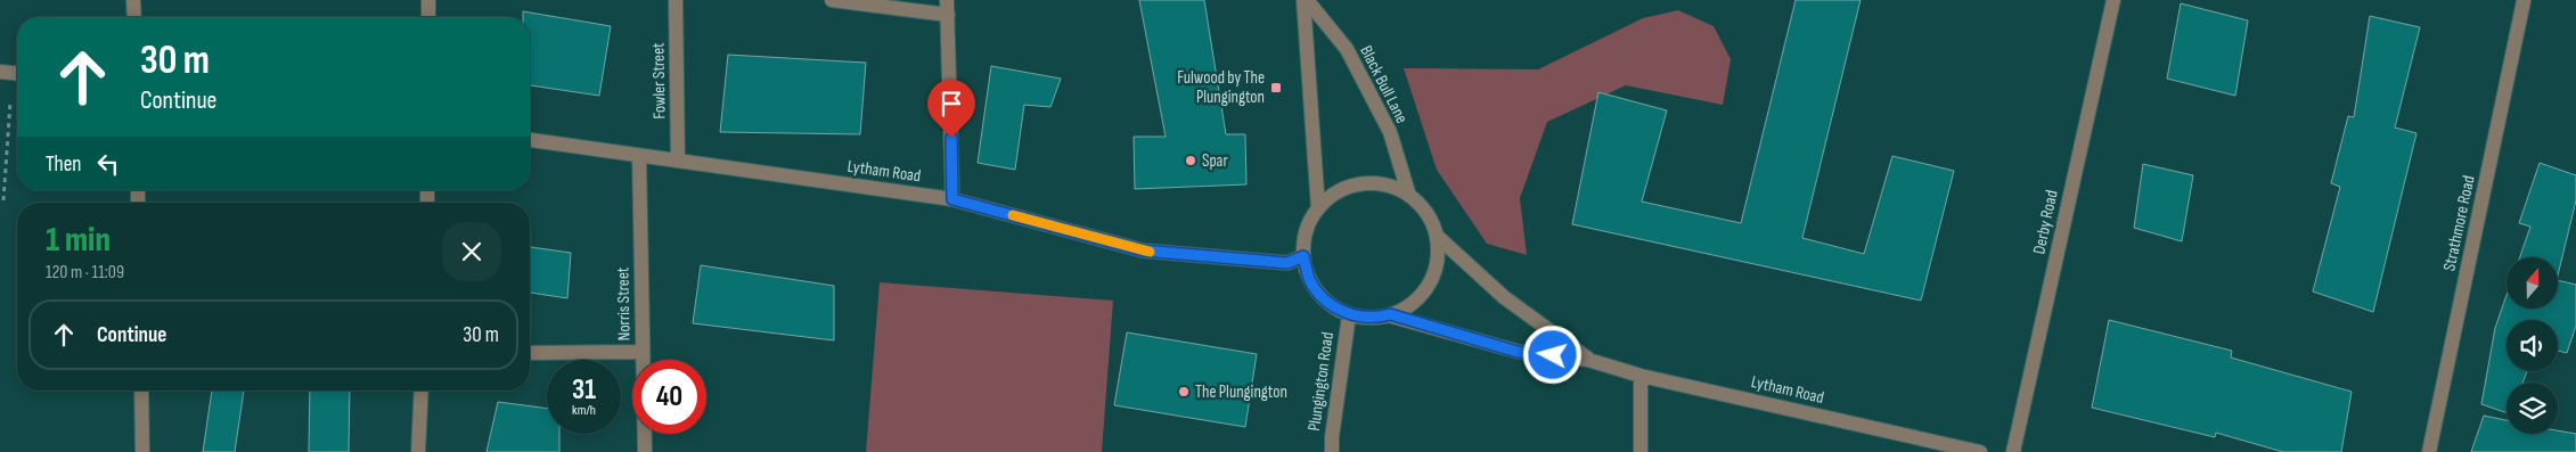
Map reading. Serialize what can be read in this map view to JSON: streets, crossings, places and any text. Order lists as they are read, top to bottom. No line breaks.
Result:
{"streets":{"street":["Fowler Street","Black Bull Lane","Lytham Road","Derby Road","Strathmore Road","Norris Street","Plungington Road"]},"crossings":[["Fowler Street","Lytham Road"],["Black Bull Lane","Lytham Road"],["Black Bull Lane","Plungington Road"],["Lytham Road","Norris Street"],["Lytham Road","Plungington Road"]],"places":{"transit":["Fulwood by The Plungington"],"other":["Spar","The Plungington"]},"north":"top","page":{"turn":["30 m","Continue"],"then":"Then","heading":["1 min","120 m · 11:09"],"list":[{"name":"Continue","value":"30 m"}],"speed":"31 km/h","limit":"40"}}
